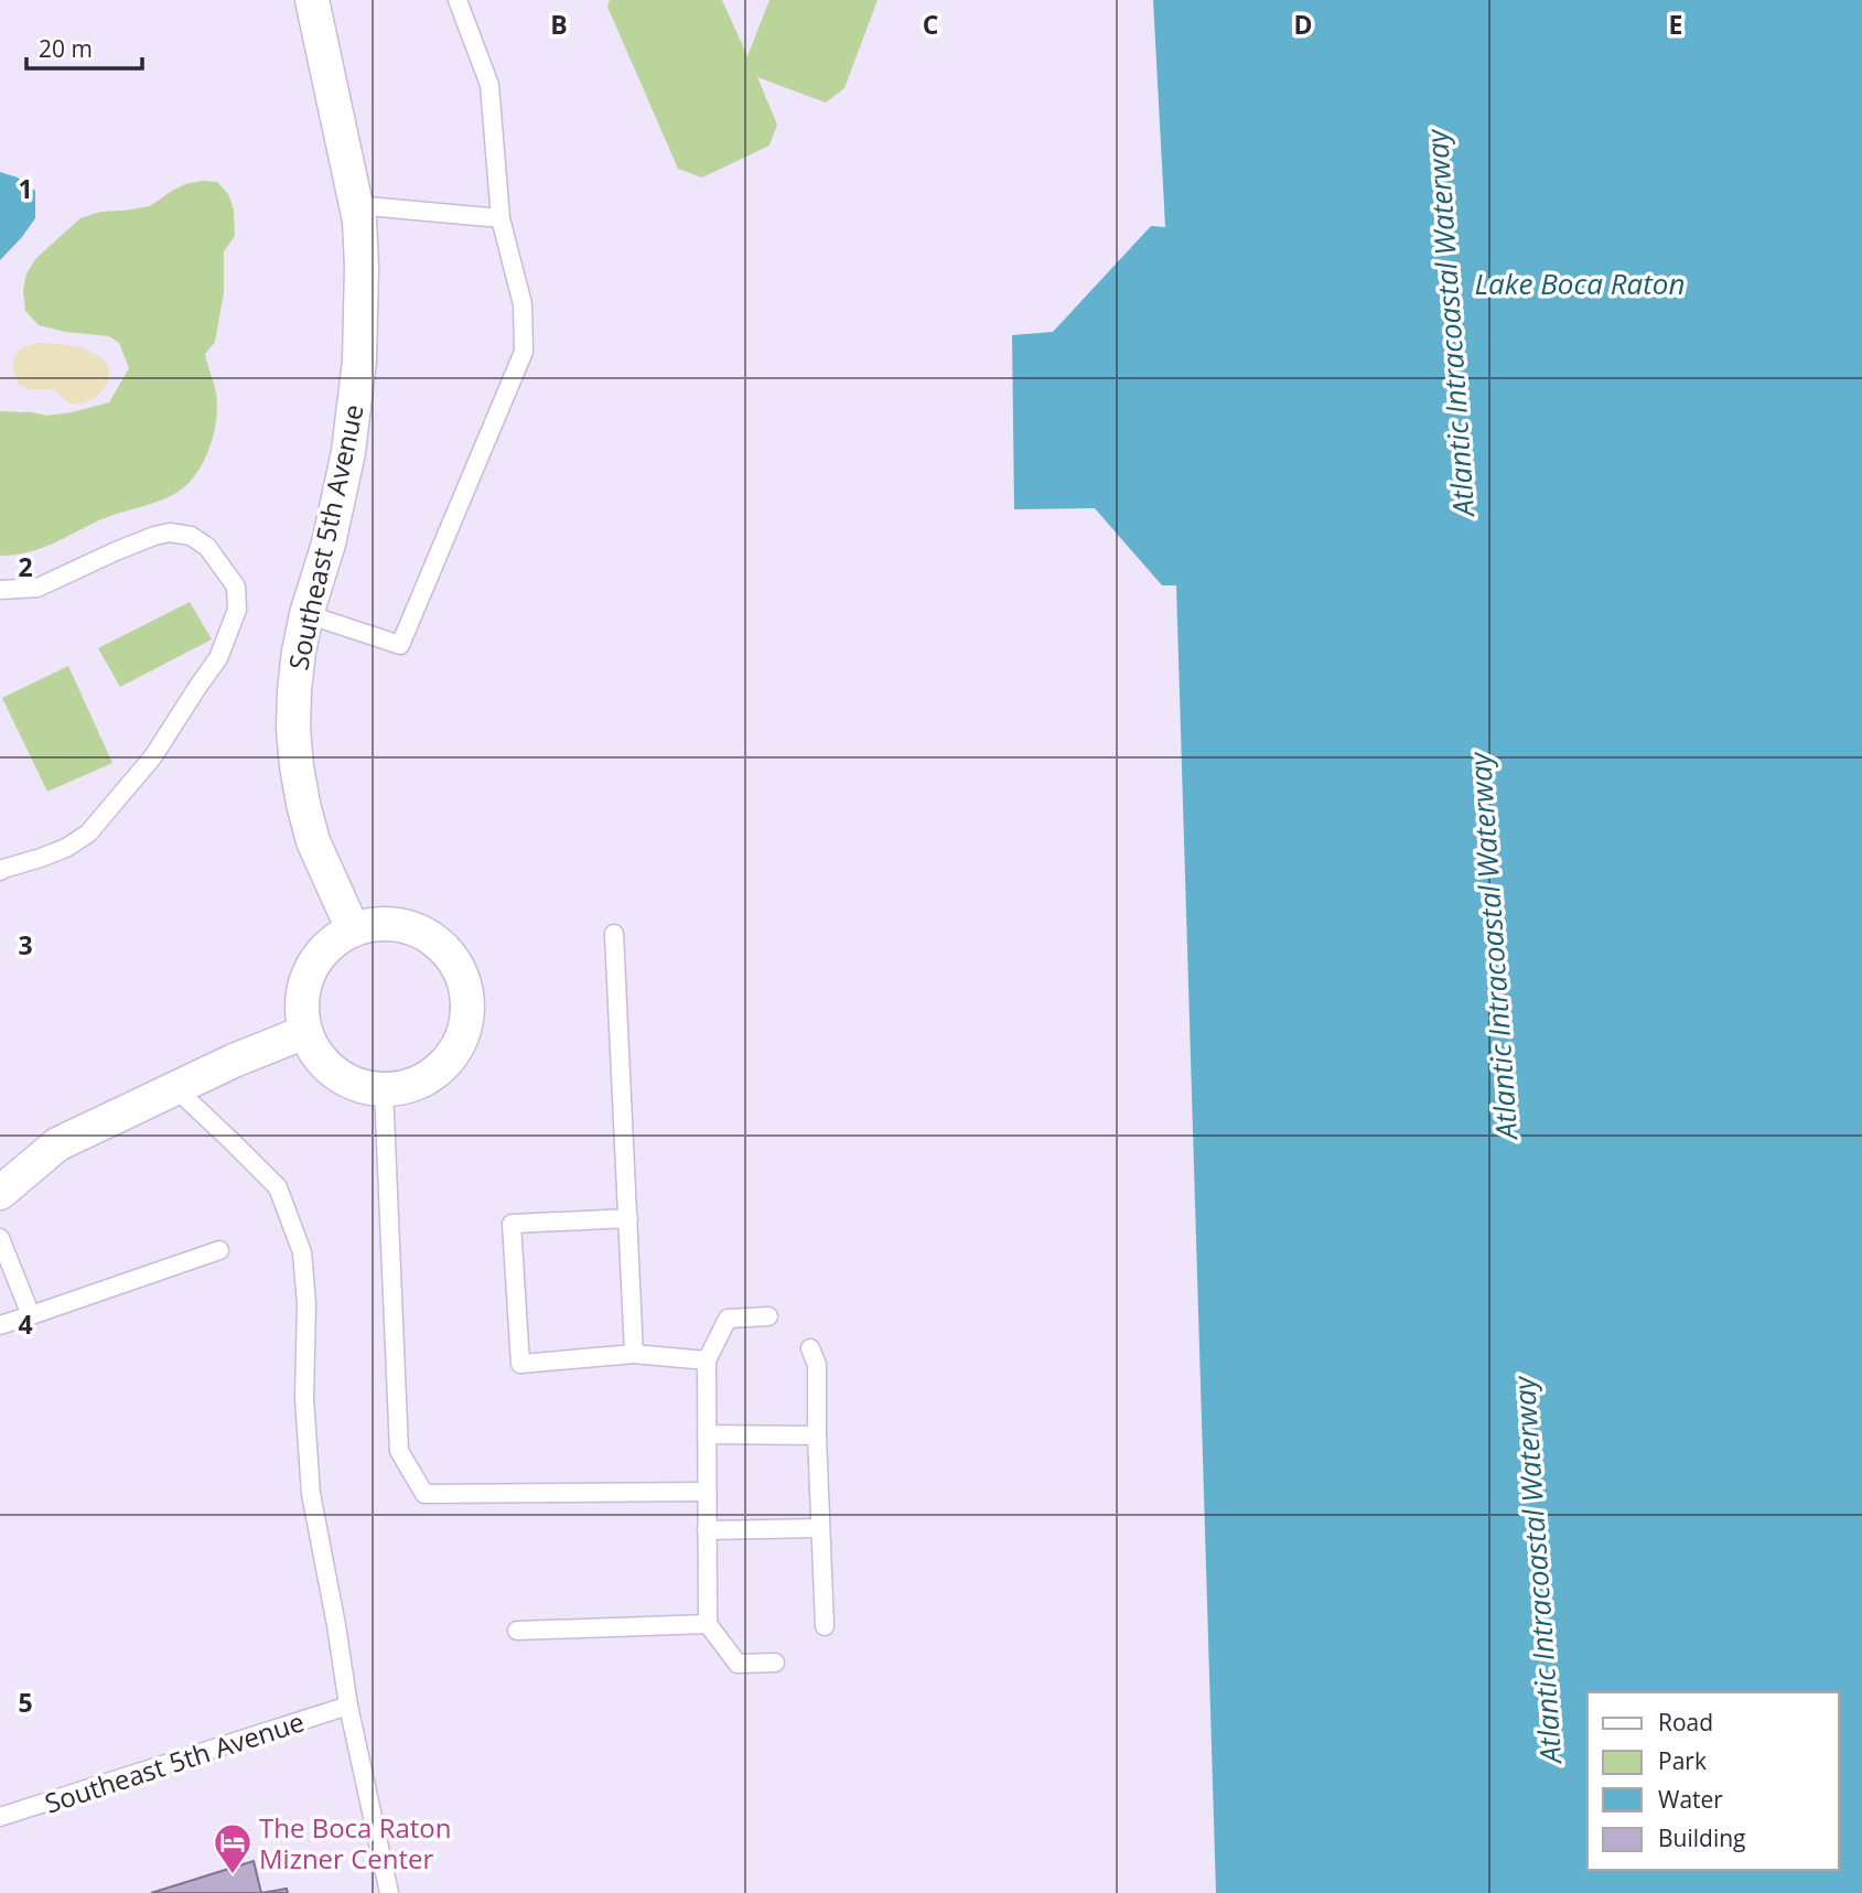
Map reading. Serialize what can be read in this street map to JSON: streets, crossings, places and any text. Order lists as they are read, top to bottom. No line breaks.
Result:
{"streets":{"street":["Southeast 5th Avenue"]},"water":["Lake Boca Raton","Atlantic Intracoastal Waterway"],"places":{"hotel":["The Boca Raton Mizner Center"]},"legend":["Road","Park","Water","Building"],"scale_bar":"20 m","grid":{"columns":["B","C","D","E"],"rows":["1","2","3","4","5"]}}
